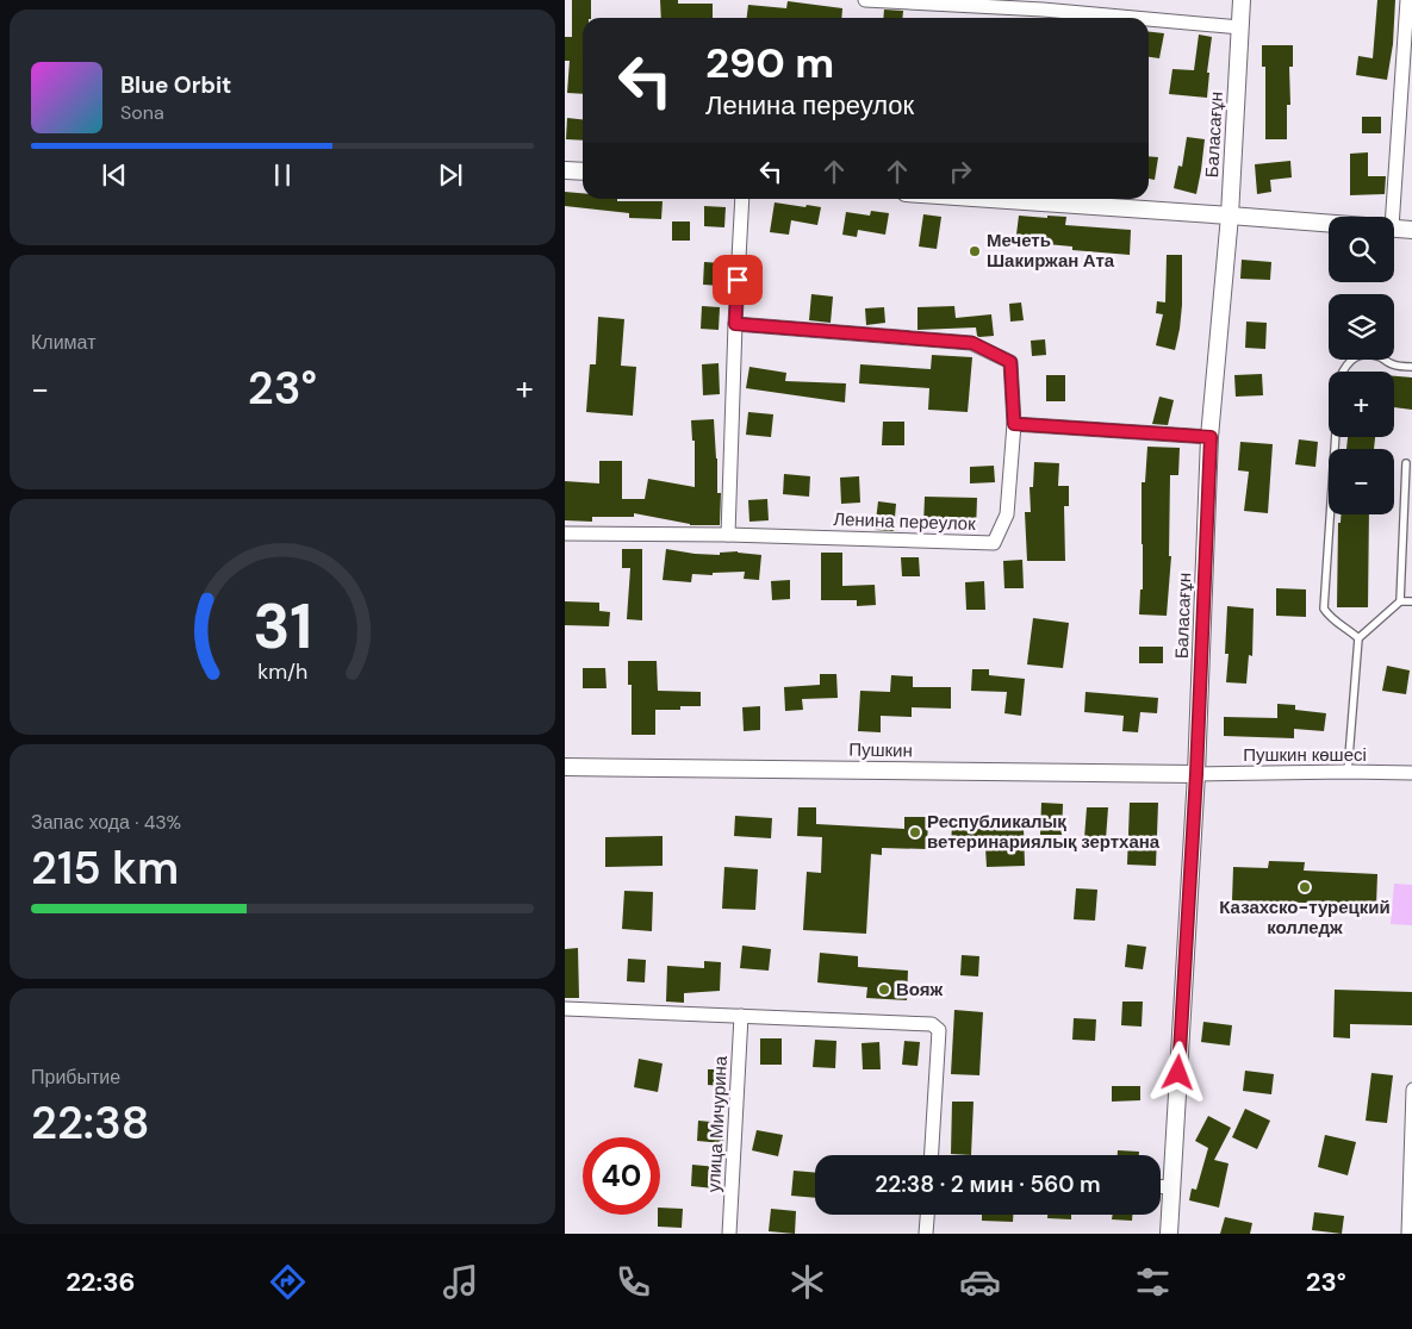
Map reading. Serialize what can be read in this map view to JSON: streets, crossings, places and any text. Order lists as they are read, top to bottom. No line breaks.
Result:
{"streets":{"street":["Баласағұн","Ленина переулок","Пушкин","Пушкин көшесі","улица Мичурина"]},"crossings":[["Баласағұн","Пушкин"],["Баласағұн","Пушкин көшесі"],["Пушкин","Пушкин көшесі"]],"places":["Мечеть Шакиржан Ата","Республикалық ветеринариялық зертхана","Казахско-турецкий колледж","Вояж"],"page":{"turn":["290 m","Ленина переулок"],"song":["Blue Orbit","Sona"],"map_buttons":["+","−"],"tile":["Климат",["Запас хода · 43%","215 km"],["Прибытие","22:38"]],"heat":["−","23°","+"],"limit":"40","trip":"22:38 · 2 мин · 560 m","tabs":["22:36","23°"],"gauge":["31","km/h"]}}
